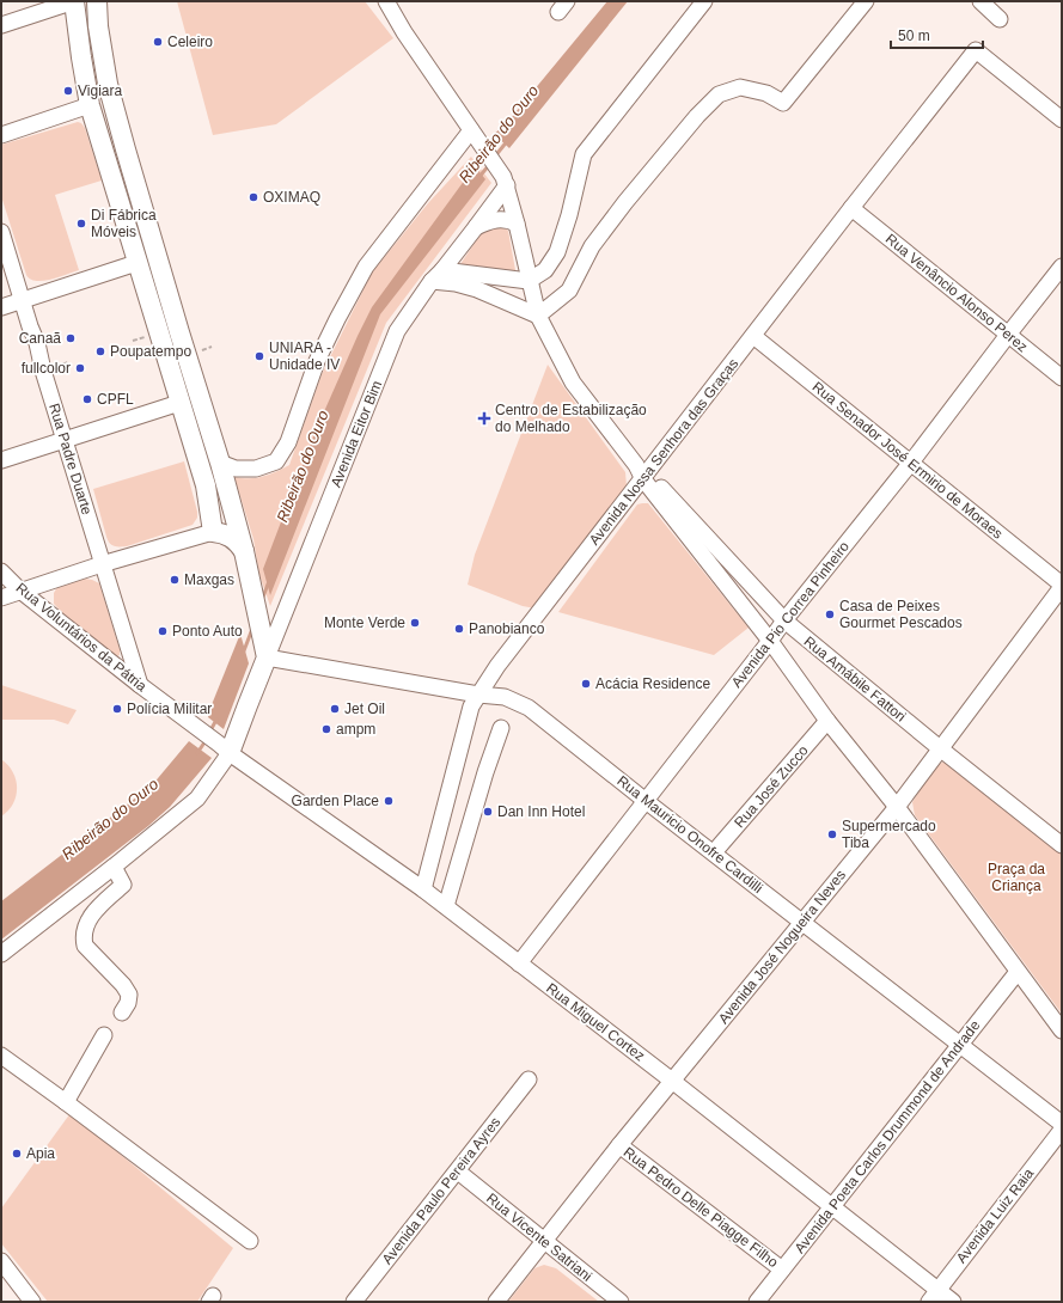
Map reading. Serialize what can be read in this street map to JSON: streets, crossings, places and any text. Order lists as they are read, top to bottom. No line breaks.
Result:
{"streets":{"street":["Rua Venâncio Alonso Perez","Avenida Eitor Bim","Avenida Nossa Senhora das Graças","Rua Padre Duarte","Rua Senador José Ermirio de Moraes","Avenida Pio Correa Pinheiro","Rua Voluntários da Pátria","Rua Amábile Fattori","Rua José Zucco","Rua Mauricio Onofre Cardilli","Avenida José Nogueira Neves","Rua Miguel Cortez","Avenida Poeta Carlos Drummond de Andrade","Avenida Paulo Pereira Ayres","Rua Pedro Delle Piagge Filho","Avenida Luiz Raia","Rua Vicente Satriani"]},"crossings":[["Rua Venâncio Alonso Perez","Avenida Nossa Senhora das Graças"],["Rua Venâncio Alonso Perez","Avenida Pio Correa Pinheiro"],["Avenida Eitor Bim","Rua Mauricio Onofre Cardilli"],["Avenida Nossa Senhora das Graças","Rua Senador José Ermirio de Moraes"],["Avenida Nossa Senhora das Graças","Rua Amábile Fattori"],["Avenida Nossa Senhora das Graças","Rua Mauricio Onofre Cardilli"],["Avenida Nossa Senhora das Graças","Rua Miguel Cortez"],["Rua Padre Duarte","Rua Voluntários da Pátria"],["Rua Senador José Ermirio de Moraes","Avenida Pio Correa Pinheiro"],["Rua Senador José Ermirio de Moraes","Avenida José Nogueira Neves"],["Avenida Pio Correa Pinheiro","Rua Amábile Fattori"],["Avenida Pio Correa Pinheiro","Rua Mauricio Onofre Cardilli"],["Avenida Pio Correa Pinheiro","Rua Miguel Cortez"],["Rua Voluntários da Pátria","Rua Miguel Cortez"],["Rua Amábile Fattori","Avenida José Nogueira Neves"],["Rua José Zucco","Rua Mauricio Onofre Cardilli"],["Rua Mauricio Onofre Cardilli","Avenida José Nogueira Neves"],["Rua Mauricio Onofre Cardilli","Avenida Poeta Carlos Drummond de Andrade"],["Avenida José Nogueira Neves","Rua Miguel Cortez"],["Avenida José Nogueira Neves","Rua Pedro Delle Piagge Filho"],["Avenida José Nogueira Neves","Rua Vicente Satriani"],["Rua Miguel Cortez","Avenida Poeta Carlos Drummond de Andrade"],["Rua Miguel Cortez","Avenida Luiz Raia"],["Avenida Poeta Carlos Drummond de Andrade","Rua Pedro Delle Piagge Filho"],["Avenida Paulo Pereira Ayres","Rua Vicente Satriani"]],"water":["Ribeirão do Ouro"],"parks":["Praça da Criança"],"places":{"other":["Celeiro","Vigiara","OXIMAQ","Di Fábrica Móveis","Canaã","Poupatempo","UNIARA - Unidade IV","fullcolor","CPFL","Maxgas","Casa de Peixes Gourmet Pescados","Monte Verde","Panobianco","Ponto Auto","Acácia Residence","Polícia Militar","Jet Oil","ampm","Garden Place","Dan Inn Hotel","Supermercado Tiba","Apia"],"health":["Centro de Estabilização do Melhado"]},"scale_bar":"50 m"}
